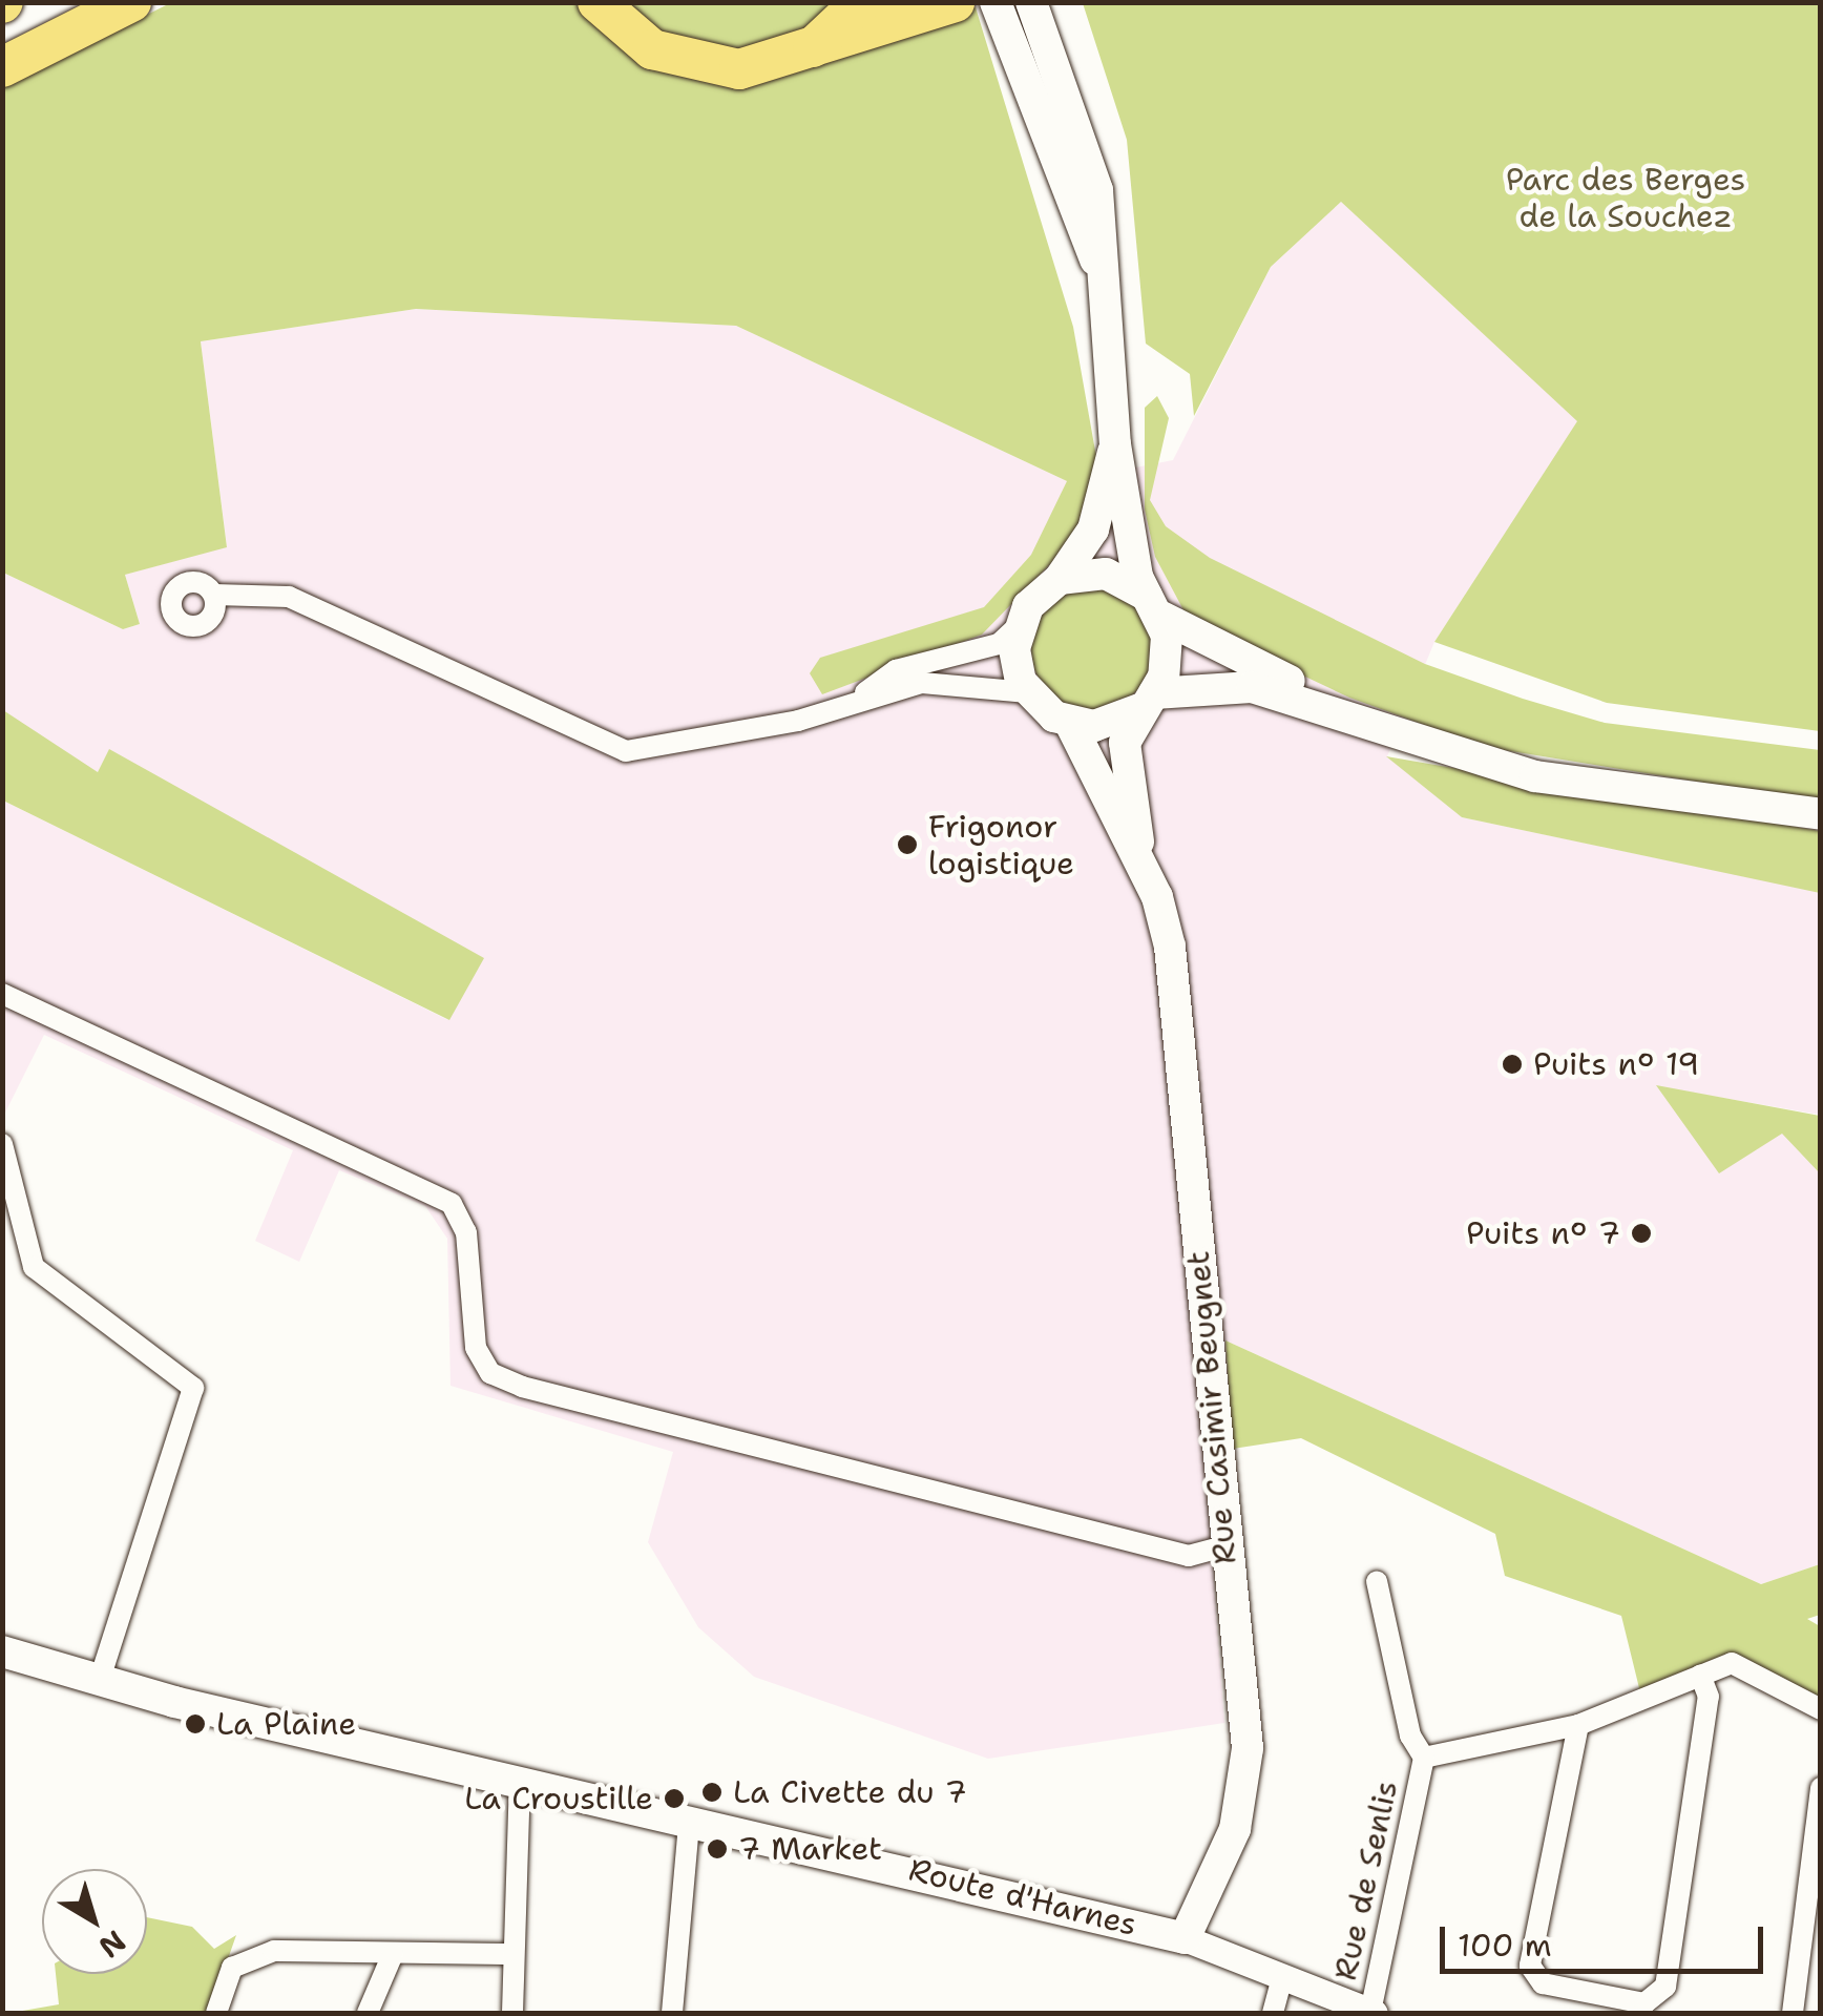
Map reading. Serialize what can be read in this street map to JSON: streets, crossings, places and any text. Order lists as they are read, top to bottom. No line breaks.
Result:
{"streets":{"main road":["Rue Casimir Beugnet","Route d'Harnes"],"street":["Rue de Senlis"]},"crossings":[["Rue Casimir Beugnet","Route d'Harnes"]],"parks":["Parc des Berges de la Souchez"],"places":["Frigonor logistique","Puits n° 19","Puits n° 7","La Plaine","La Civette du 7","La Croustille","7 Market"],"scale_bar":"100 m","north":"bottom right"}
